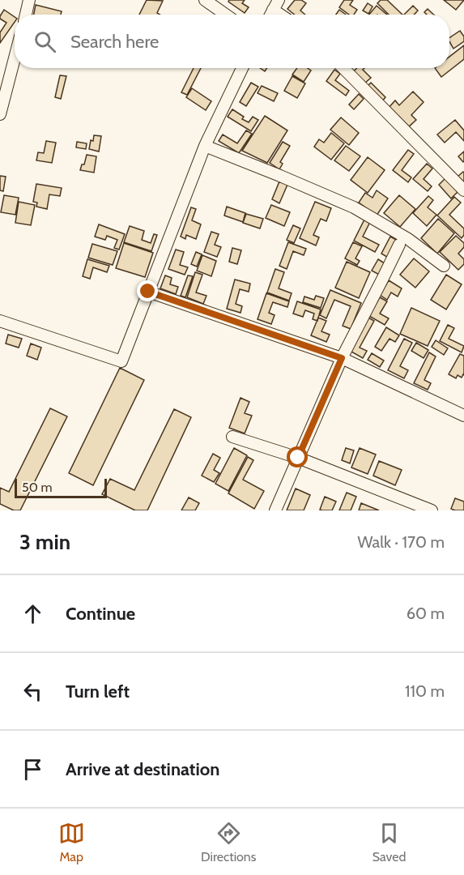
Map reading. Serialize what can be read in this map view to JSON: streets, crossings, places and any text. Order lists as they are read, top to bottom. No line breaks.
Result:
{"scale_bar":"50 m","page":{"search":"Search here","scale":"50 m","heading":["3 min","Walk · 170 m"],"list":[["Continue","60 m"],["Turn left","110 m"],"Arrive at destination"],"nav":["Map","Directions","Saved"]}}
